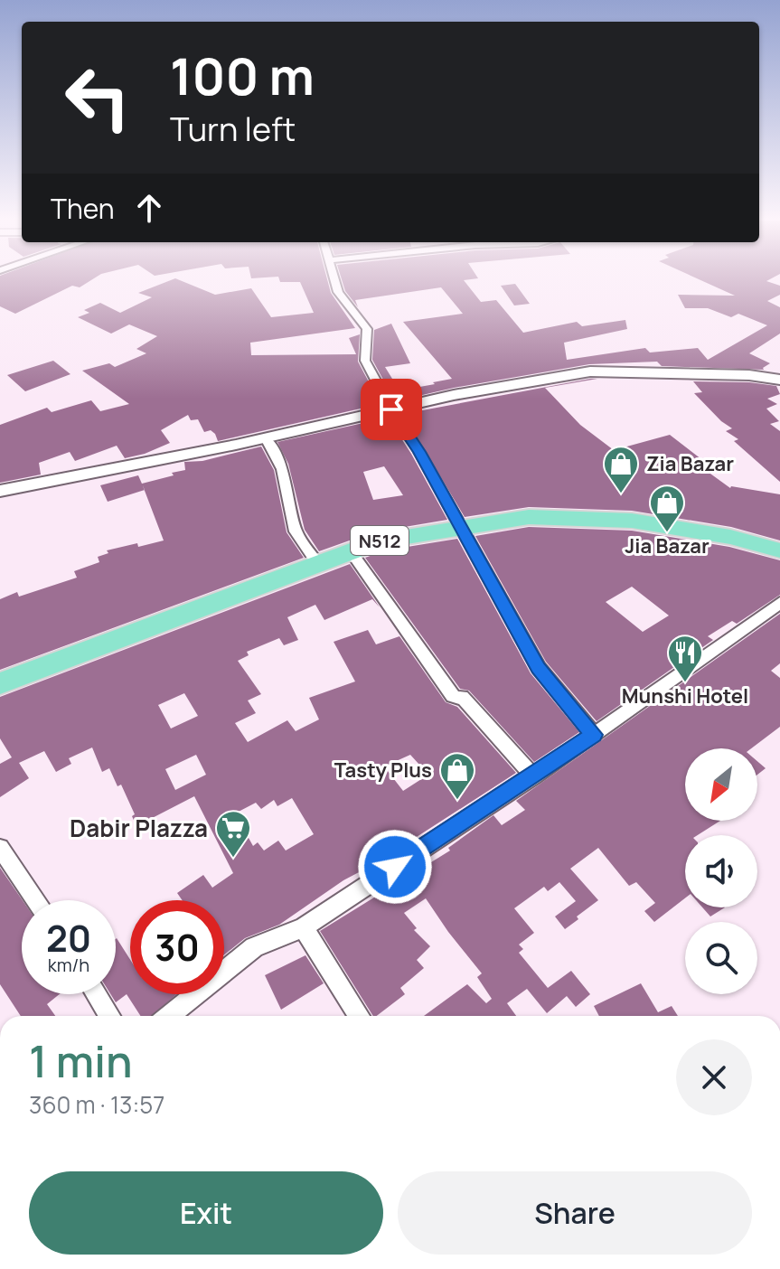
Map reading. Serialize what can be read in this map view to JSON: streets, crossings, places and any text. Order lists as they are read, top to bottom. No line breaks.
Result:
{"streets":{"highway":["N512"]},"places":{"shop":["Zia Bazar","Jia Bazar","Tasty Plus"],"restaurant":["Munshi Hotel"],"supermarket":["Dabir Plazza"]},"north":"bottom left","page":{"turn":["100 m","Turn left"],"then":"Then","speed":"20 km/h","limit":"30","heading":["1 min","360 m · 13:57"],"buttons":["Exit","Share"]}}
